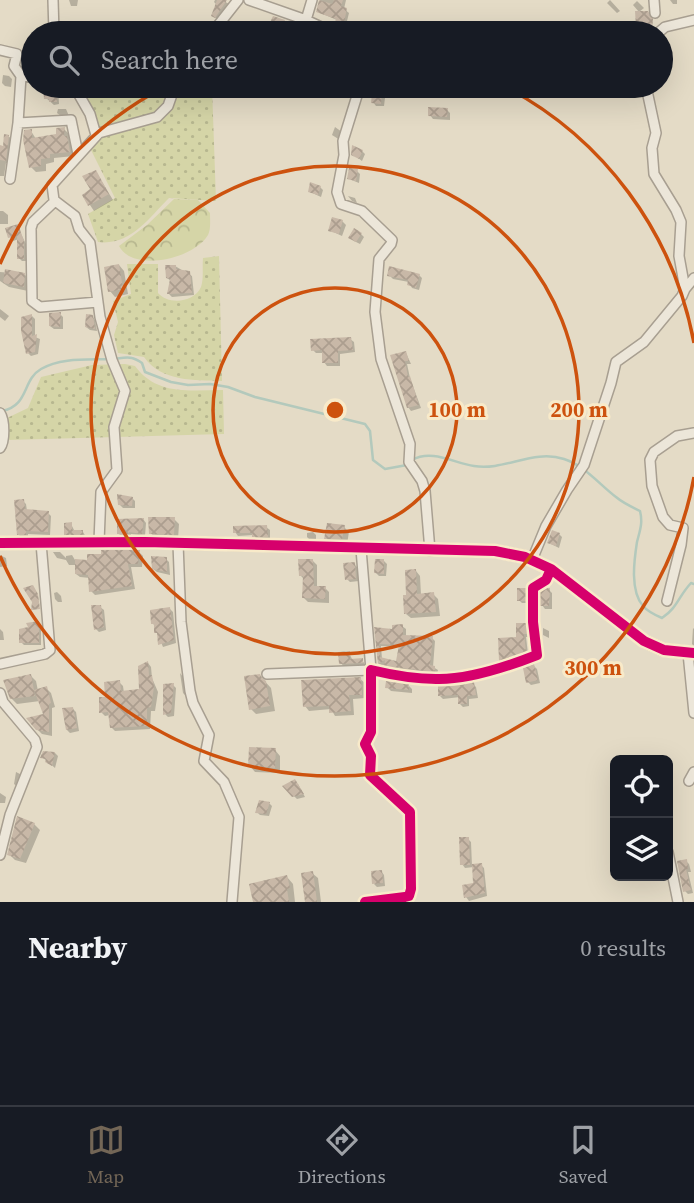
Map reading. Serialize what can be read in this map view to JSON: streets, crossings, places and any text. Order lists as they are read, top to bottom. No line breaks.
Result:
{"page":{"search":"Search here","heading":["Nearby","0 results"],"nav":["Map","Directions","Saved"]},"rings":["100 m","200 m","300 m"]}
